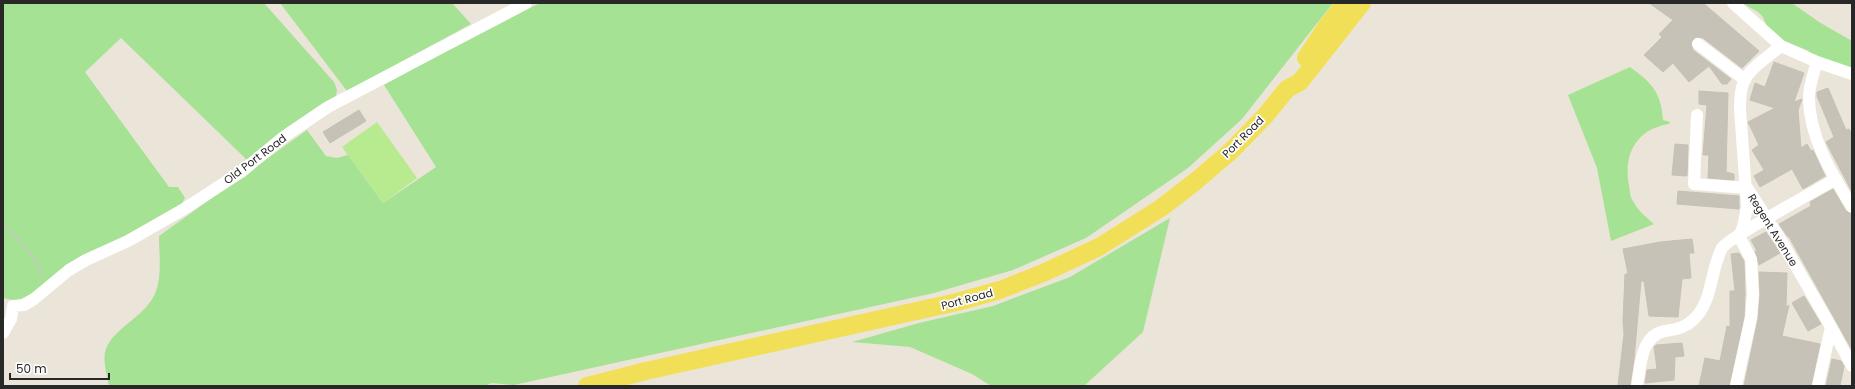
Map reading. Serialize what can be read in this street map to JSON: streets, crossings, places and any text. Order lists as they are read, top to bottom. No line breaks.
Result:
{"streets":{"main road":["Port Road"],"street":["Old Port Road","Regent Avenue"]},"scale_bar":"50 m"}
